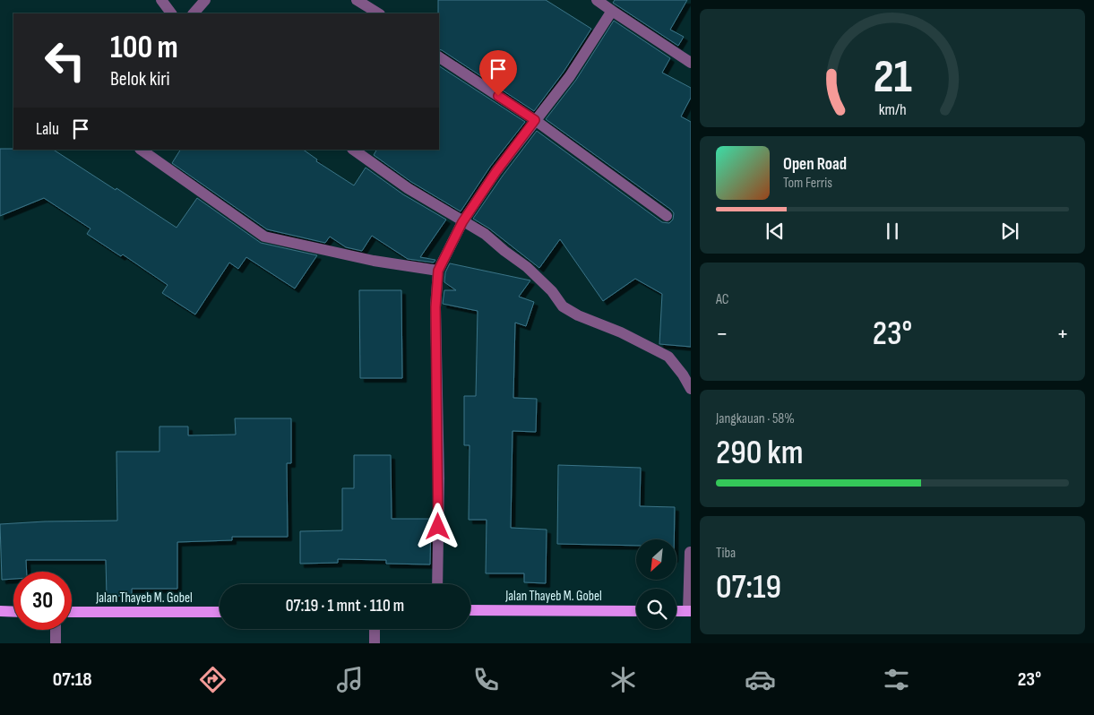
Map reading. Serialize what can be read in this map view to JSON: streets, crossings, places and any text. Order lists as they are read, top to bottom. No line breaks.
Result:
{"streets":{"main road":["Jalan Thayeb M. Gobel"]},"north":"bottom left","page":{"turn":["100 m","Belok kiri"],"then":"Lalu","song":["Open Road","Tom Ferris"],"tile":["AC",["Jangkauan · 58%","290 km"],["Tiba","07:19"]],"heat":["−","23°","+"],"limit":"30","trip":"07:19 · 1 mnt · 110 m","tabs":["07:18","23°"],"gauge":["21","km/h"]}}
